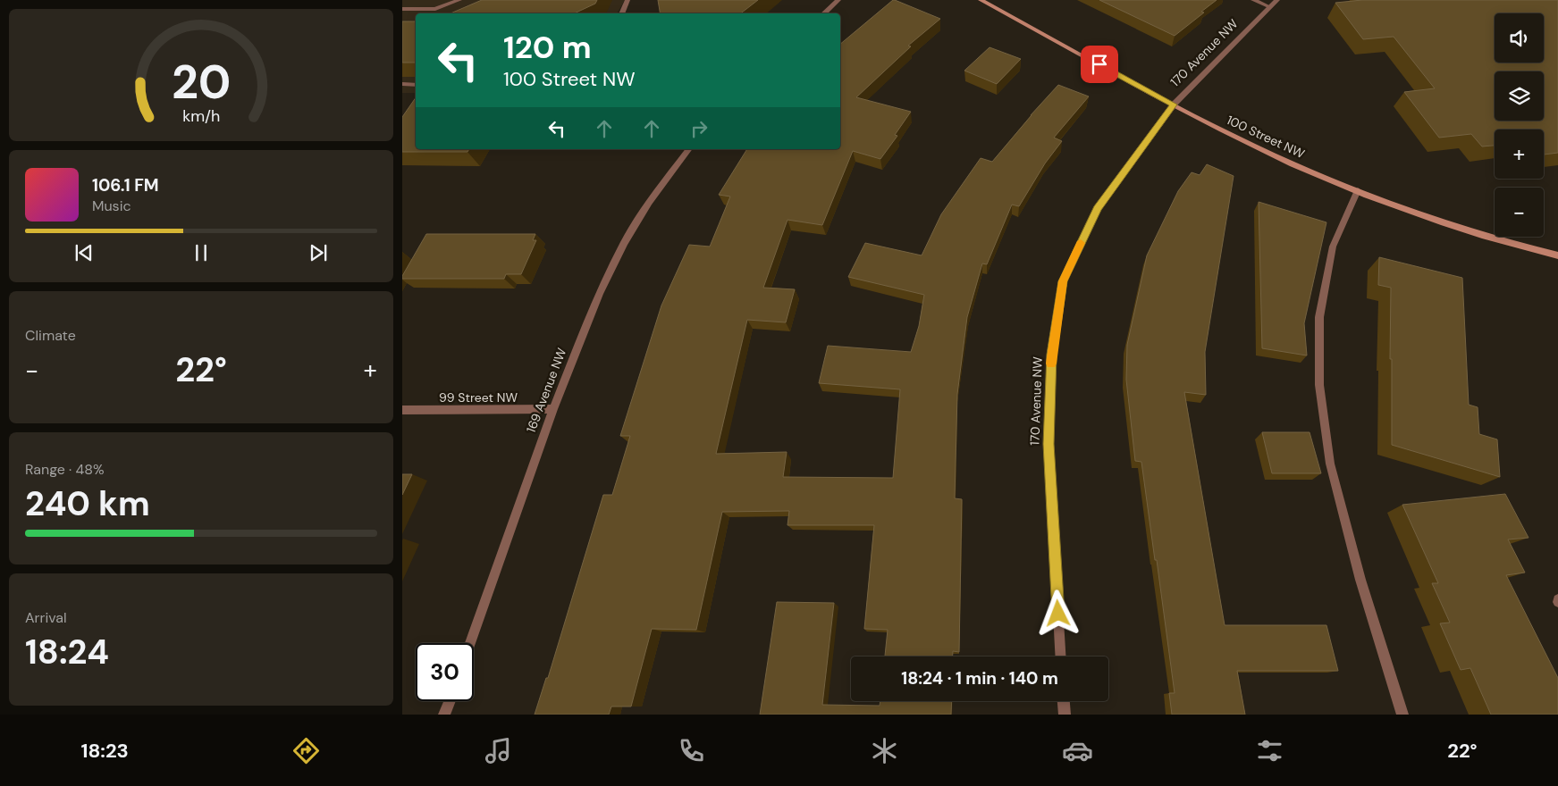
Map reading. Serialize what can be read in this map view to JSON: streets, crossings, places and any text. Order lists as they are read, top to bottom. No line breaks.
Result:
{"streets":{"street":["170 Avenue NW","100 Street NW","169 Avenue NW","99 Street NW"]},"crossings":[["170 Avenue NW","100 Street NW"],["169 Avenue NW","99 Street NW"]],"page":{"map_buttons":["+","−"],"turn":["120 m","100 Street NW"],"song":["106.1 FM","Music"],"tile":["Climate",["Range · 48%","240 km"],["Arrival","18:24"]],"heat":["−","22°","+"],"limit":"30","trip":"18:24 · 1 min · 140 m","tabs":["18:23","22°"],"gauge":["20","km/h"]}}
